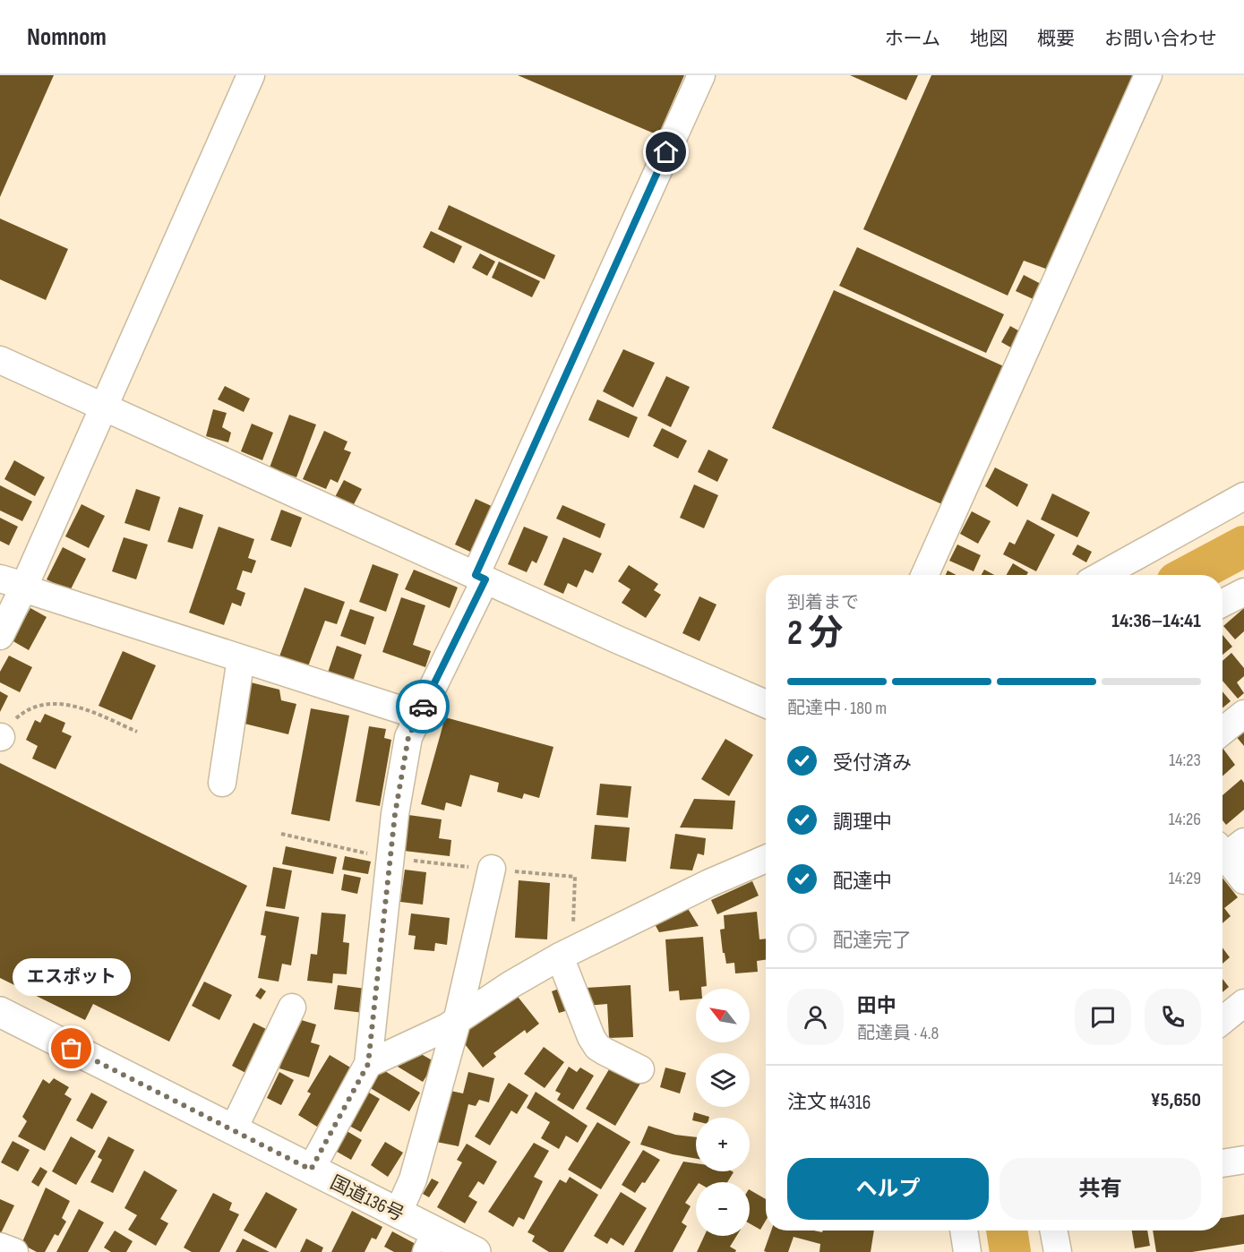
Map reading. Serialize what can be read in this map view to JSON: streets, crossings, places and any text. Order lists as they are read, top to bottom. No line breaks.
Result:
{"streets":{"highway":["国道136号"]},"places":["エスポット"],"north":"top left","page":{"header":"Nomnom","nav":["ホーム","地図","概要","お問い合わせ"],"heading":["2 分","到着まで","14:36–14:41"],"panel":["田中","配達員 · 4.8","注文 #4316","¥5,650"],"bar":"配達中 · 180 m","list":[["受付済み","14:23"],["調理中","14:26"],["配達中","14:29"],"配達完了"],"bubble":"エスポット","map_buttons":["+","−"],"buttons":["ヘルプ","共有"]}}
